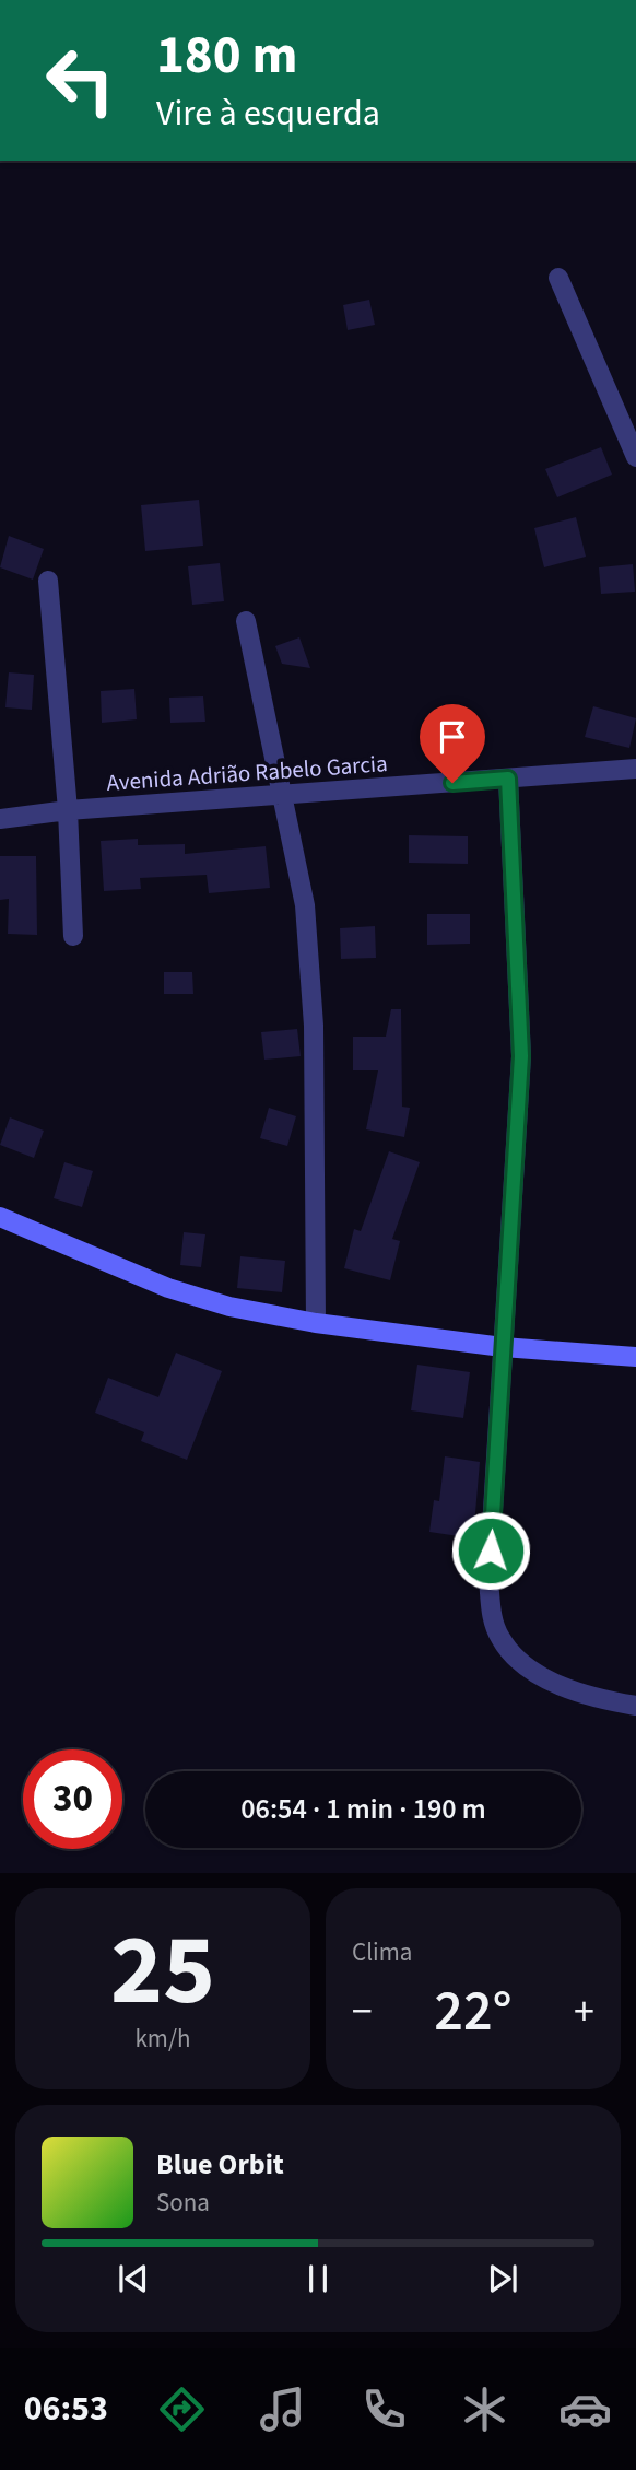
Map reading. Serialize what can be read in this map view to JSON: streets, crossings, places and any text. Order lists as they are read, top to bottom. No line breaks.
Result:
{"streets":{"street":["Avenida Adrião Rabelo Garcia"]},"page":{"turn":["180 m","Vire à esquerda"],"limit":"30","trip":"06:54 · 1 min · 190 m","tile":[["25","km/h"],"Clima"],"heat":["−","22°","+"],"song":["Blue Orbit","Sona"],"tabs":"06:53"}}
